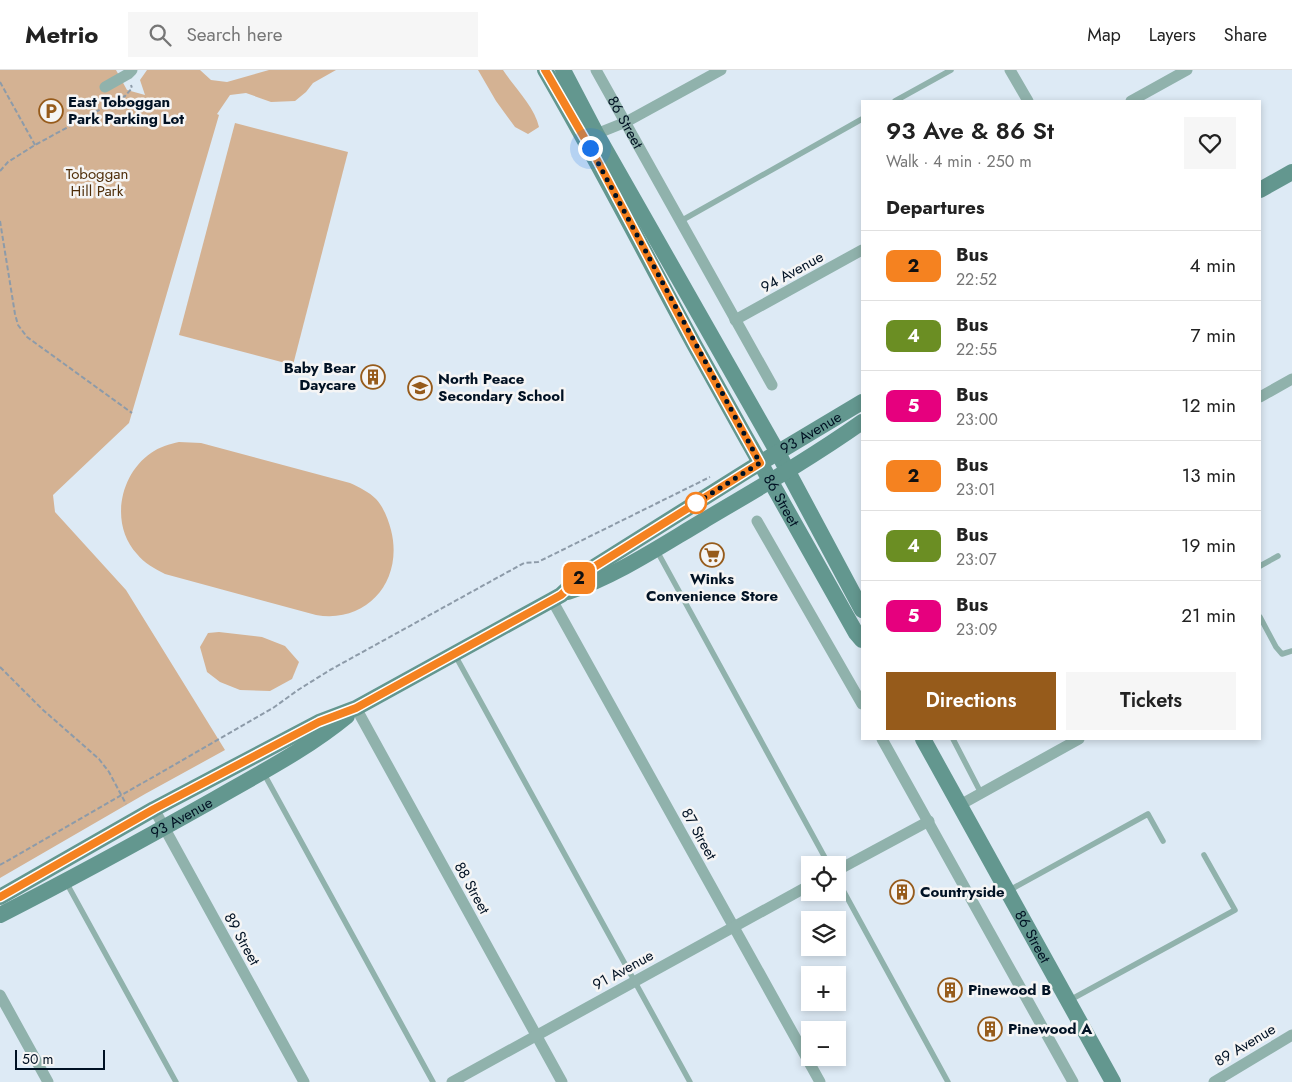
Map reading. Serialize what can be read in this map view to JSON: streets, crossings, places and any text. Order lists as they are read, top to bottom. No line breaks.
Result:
{"streets":{"main road":["86 Street","93 Avenue"],"street":["94 Avenue","87 Street","88 Street","89 Street","91 Avenue","89 Avenue"]},"crossings":[["86 Street","94 Avenue"],["86 Street","93 Avenue"],["93 Avenue","87 Street"],["93 Avenue","88 Street"],["93 Avenue","89 Street"],["87 Street","91 Avenue"],["88 Street","91 Avenue"]],"parks":["Toboggan Hill Park"],"places":{"parking":["East Toboggan Park Parking Lot"],"building":["Baby Bear Daycare","Countryside","Pinewood B","Pinewood A"],"school or university":["North Peace Secondary School"],"supermarket":["Winks Convenience Store"]},"lines":["bus line 2"],"scale_bar":"50 m","page":{"header":"Metrio","search":"Search here","nav":["Map","Layers","Share"],"on_map":"2","heading":[["93 Ave & 86 St","Walk · 4 min · 250 m"],"Departures"],"list":[{"mark":"2","name":"Bus","note":"22:52","value":"4 min"},{"mark":"4","name":"Bus","note":"22:55","value":"7 min"},{"mark":"5","name":"Bus","note":"23:00","value":"12 min"},{"mark":"2","name":"Bus","note":"23:01","value":"13 min"},{"mark":"4","name":"Bus","note":"23:07","value":"19 min"},{"mark":"5","name":"Bus","note":"23:09","value":"21 min"}],"buttons":["Directions","Tickets"],"map_buttons":["+","−"],"scale":"50 m"}}
